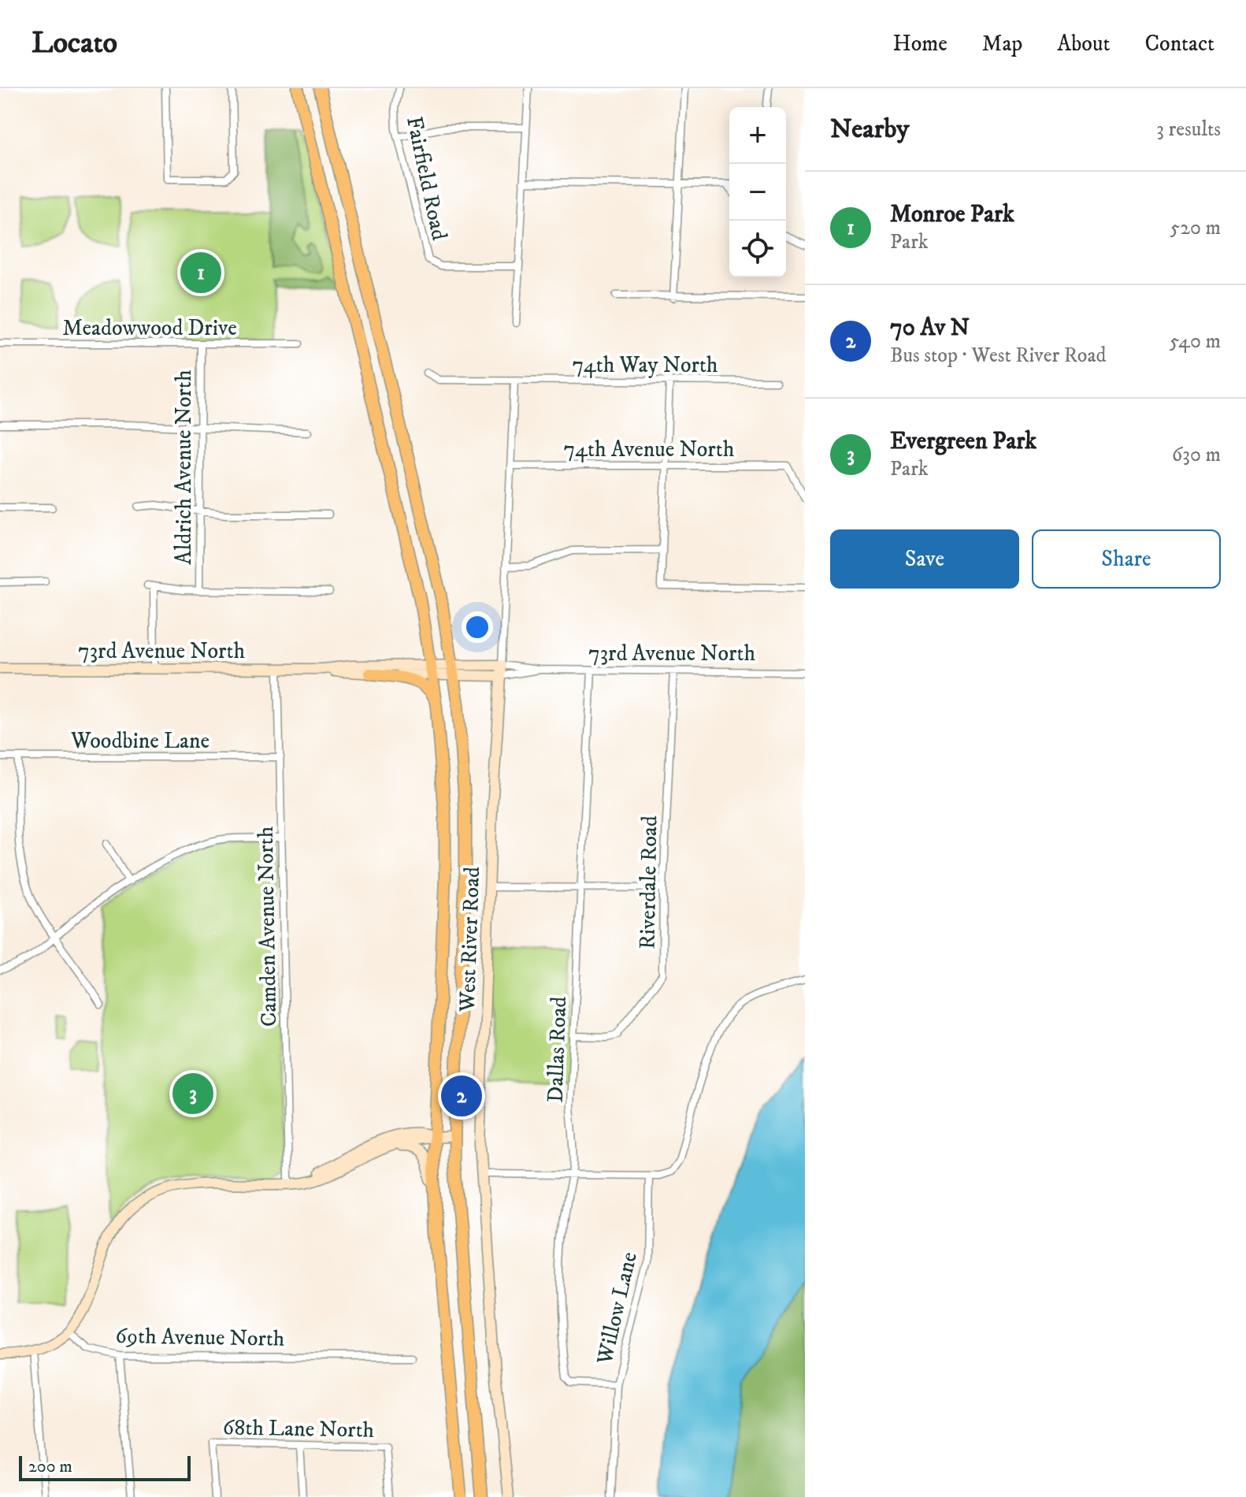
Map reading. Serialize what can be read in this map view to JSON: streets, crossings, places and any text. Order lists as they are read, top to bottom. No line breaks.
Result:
{"streets":{"street":["Fairfield Road","Meadowwood Drive","74th Way North","74th Avenue North","Aldrich Avenue North","73rd Avenue North","Woodbine Lane","Riverdale Road","Camden Avenue North","West River Road","Dallas Road","Willow Lane","69th Avenue North","68th Lane North"]},"crossings":[["Meadowwood Drive","Aldrich Avenue North"],["74th Way North","West River Road"],["74th Avenue North","West River Road"],["Aldrich Avenue North","73rd Avenue North"],["73rd Avenue North","Riverdale Road"],["73rd Avenue North","Camden Avenue North"],["73rd Avenue North","West River Road"],["73rd Avenue North","Dallas Road"],["Woodbine Lane","Camden Avenue North"],["Riverdale Road","Dallas Road"],["Dallas Road","Willow Lane"]],"scale_bar":"200 m","page":{"header":"Locato","nav":["Home","Map","About","Contact"],"heading":["Nearby","3 results"],"map_buttons":["+","−"],"list":[{"mark":"1","name":"Monroe Park","note":"Park","value":"520 m"},{"mark":"2","name":"70 Av N","note":"Bus stop · West River Road","value":"540 m"},{"mark":"3","name":"Evergreen Park","note":"Park","value":"630 m"}],"pins":["1","3","2"],"buttons":["Save","Share"],"scale":"200 m"}}
